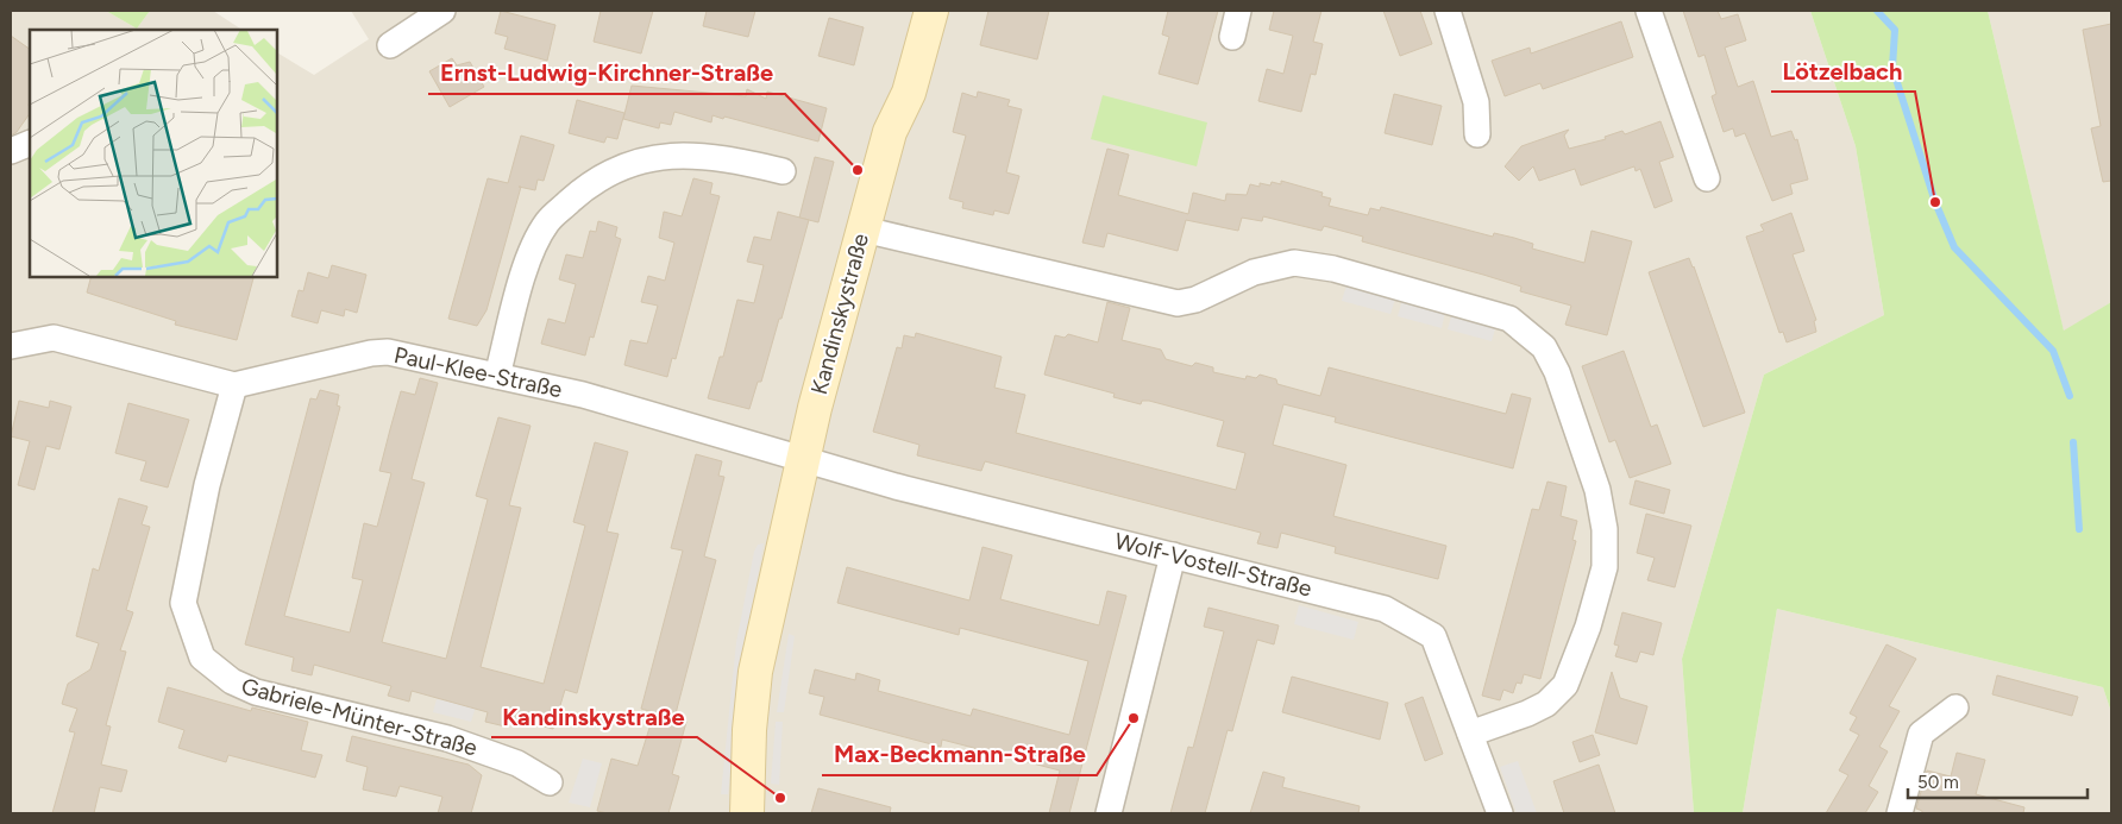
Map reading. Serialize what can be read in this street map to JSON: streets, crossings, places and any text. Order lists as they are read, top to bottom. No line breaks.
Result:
{"streets":{"street":["Kandinskystraße","Paul-Klee-Straße","Wolf-Vostell-Straße","Gabriele-Münter-Straße"]},"crossings":[["Kandinskystraße","Paul-Klee-Straße"],["Kandinskystraße","Wolf-Vostell-Straße"],["Paul-Klee-Straße","Wolf-Vostell-Straße"],["Paul-Klee-Straße","Gabriele-Münter-Straße"]],"places":["Ernst-Ludwig-Kirchner-Straße","Lötzelbach","Max-Beckmann-Straße","Kandinskystraße"],"scale_bar":"50 m"}
